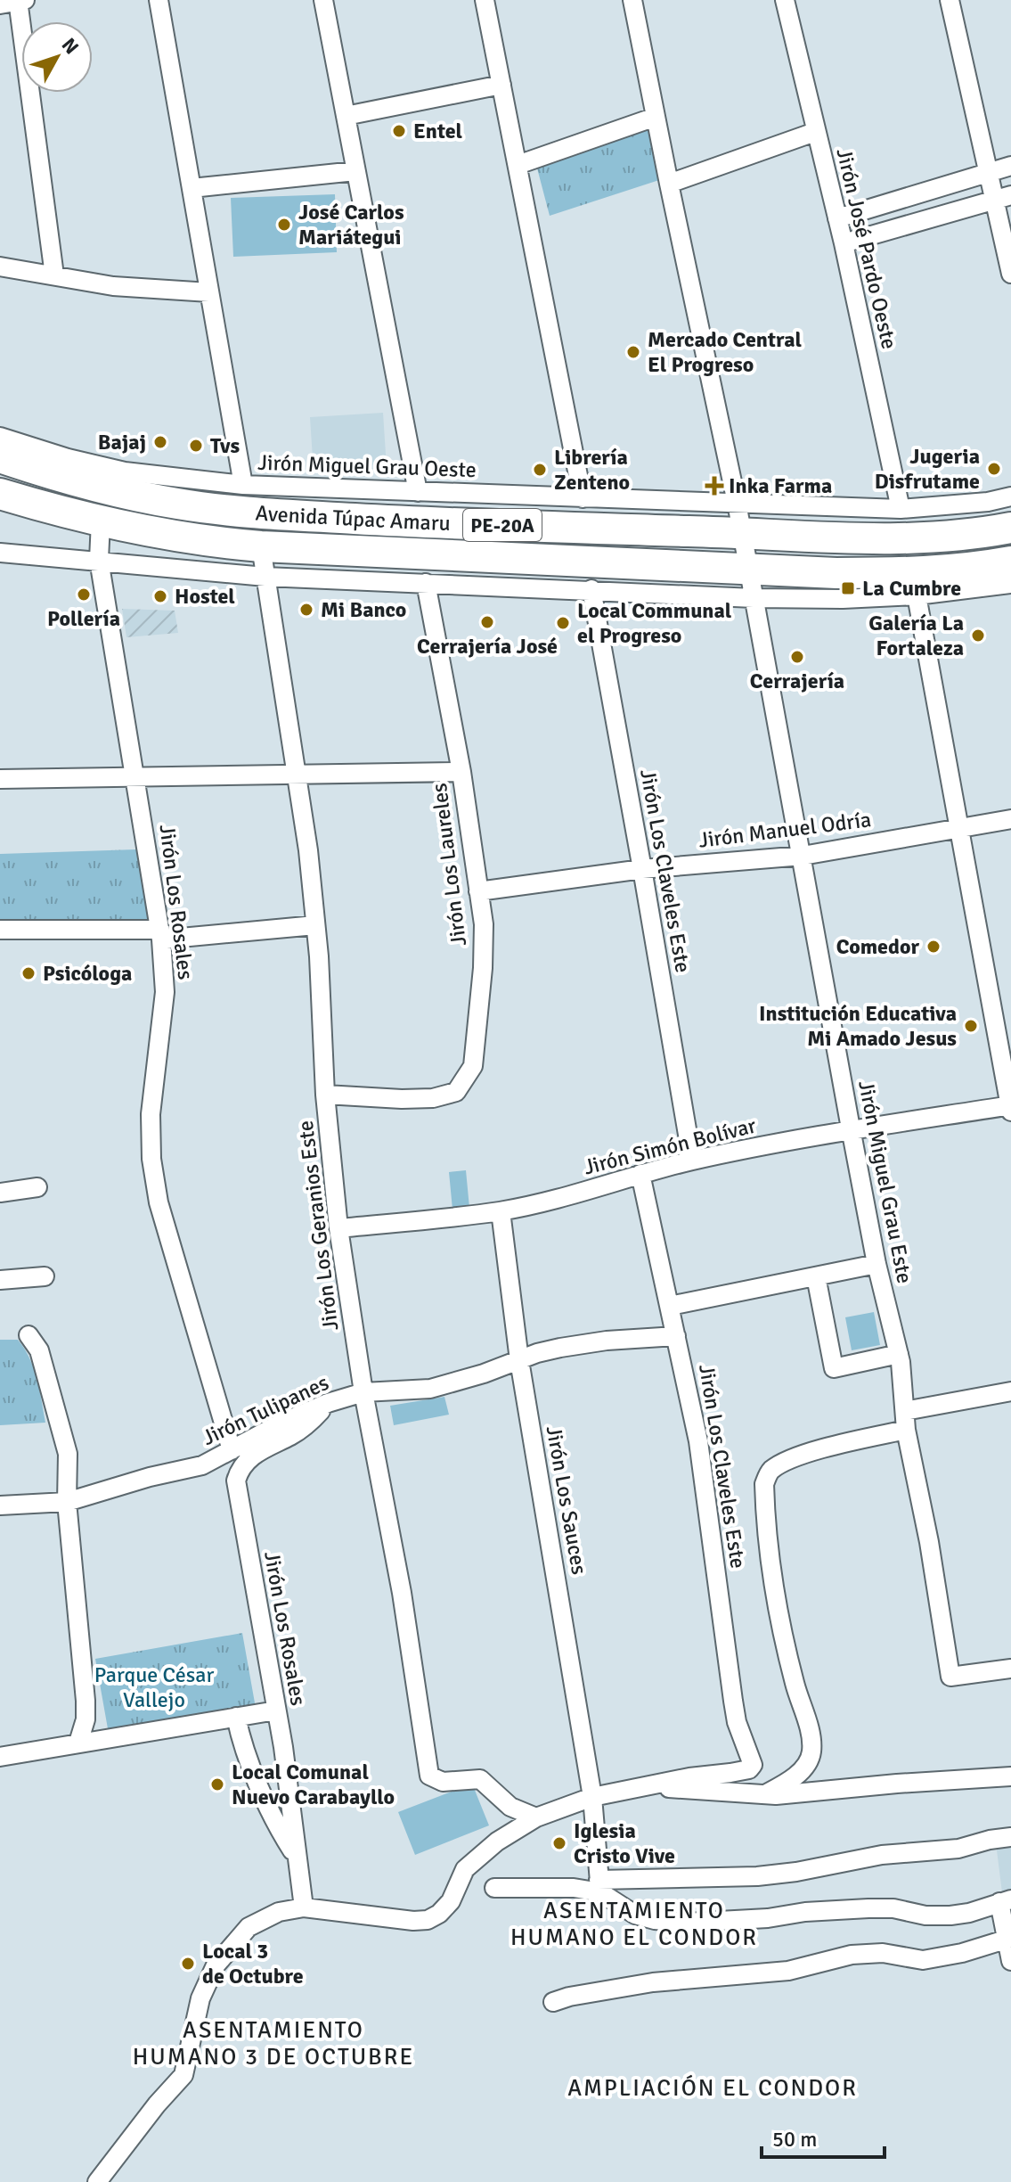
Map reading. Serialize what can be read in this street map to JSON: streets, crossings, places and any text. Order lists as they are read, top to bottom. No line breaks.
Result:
{"streets":{"highway":["Avenida Túpac Amaru","PE-20A"],"street":["Jirón José Pardo Oeste","Jirón Miguel Grau Oeste","Jirón Manuel Odría","Jirón Los Laureles","Jirón Los Claveles Este","Jirón Los Rosales","Jirón Simón Bolívar","Jirón Miguel Grau Este","Jirón Los Geranios Este","Jirón Tulipanes","Jirón Los Sauces"]},"crossings":[["Jirón José Pardo Oeste","Jirón Miguel Grau Oeste"],["Avenida Túpac Amaru","Jirón Los Laureles"],["Avenida Túpac Amaru","Jirón Los Claveles Este"],["Avenida Túpac Amaru","Jirón Los Rosales"],["Avenida Túpac Amaru","Jirón Miguel Grau Este"],["Avenida Túpac Amaru","Jirón Los Geranios Este"],["Jirón Manuel Odría","Jirón Los Laureles"],["Jirón Manuel Odría","Jirón Los Claveles Este"],["Jirón Manuel Odría","Jirón Miguel Grau Este"],["Jirón Los Laureles","Jirón Los Geranios Este"],["Jirón Los Claveles Este","Jirón Simón Bolívar"],["Jirón Los Claveles Este","Jirón Tulipanes"],["Jirón Los Rosales","Jirón Tulipanes"],["Jirón Simón Bolívar","Jirón Miguel Grau Este"],["Jirón Simón Bolívar","Jirón Los Geranios Este"],["Jirón Simón Bolívar","Jirón Los Sauces"],["Jirón Los Geranios Este","Jirón Tulipanes"],["Jirón Tulipanes","Jirón Los Sauces"]],"districts":["ASENTAMIENTO HUMANO EL CONDOR","ASENTAMIENTO HUMANO 3 DE OCTUBRE","AMPLIACIÓN EL CONDOR"],"parks":["Parque César Vallejo"],"places":{"other":["Entel","José Carlos Mariátegui","Mercado Central El Progreso","Bajaj","Tvs","Jugeria Disfrutame","Librería Zenteno","Pollería","Hostel","Mi Banco","Cerrajería José","Local Communal el Progreso","Galería La Fortaleza","Cerrajería","Comedor","Psicóloga","Institución Educativa Mi Amado Jesus","Local Comunal Nuevo Carabayllo","Iglesia Cristo Vive","Local 3 de Octubre"],"health":["Inka Farma"],"transit":["La Cumbre"]},"scale_bar":"50 m","north":"top right"}
